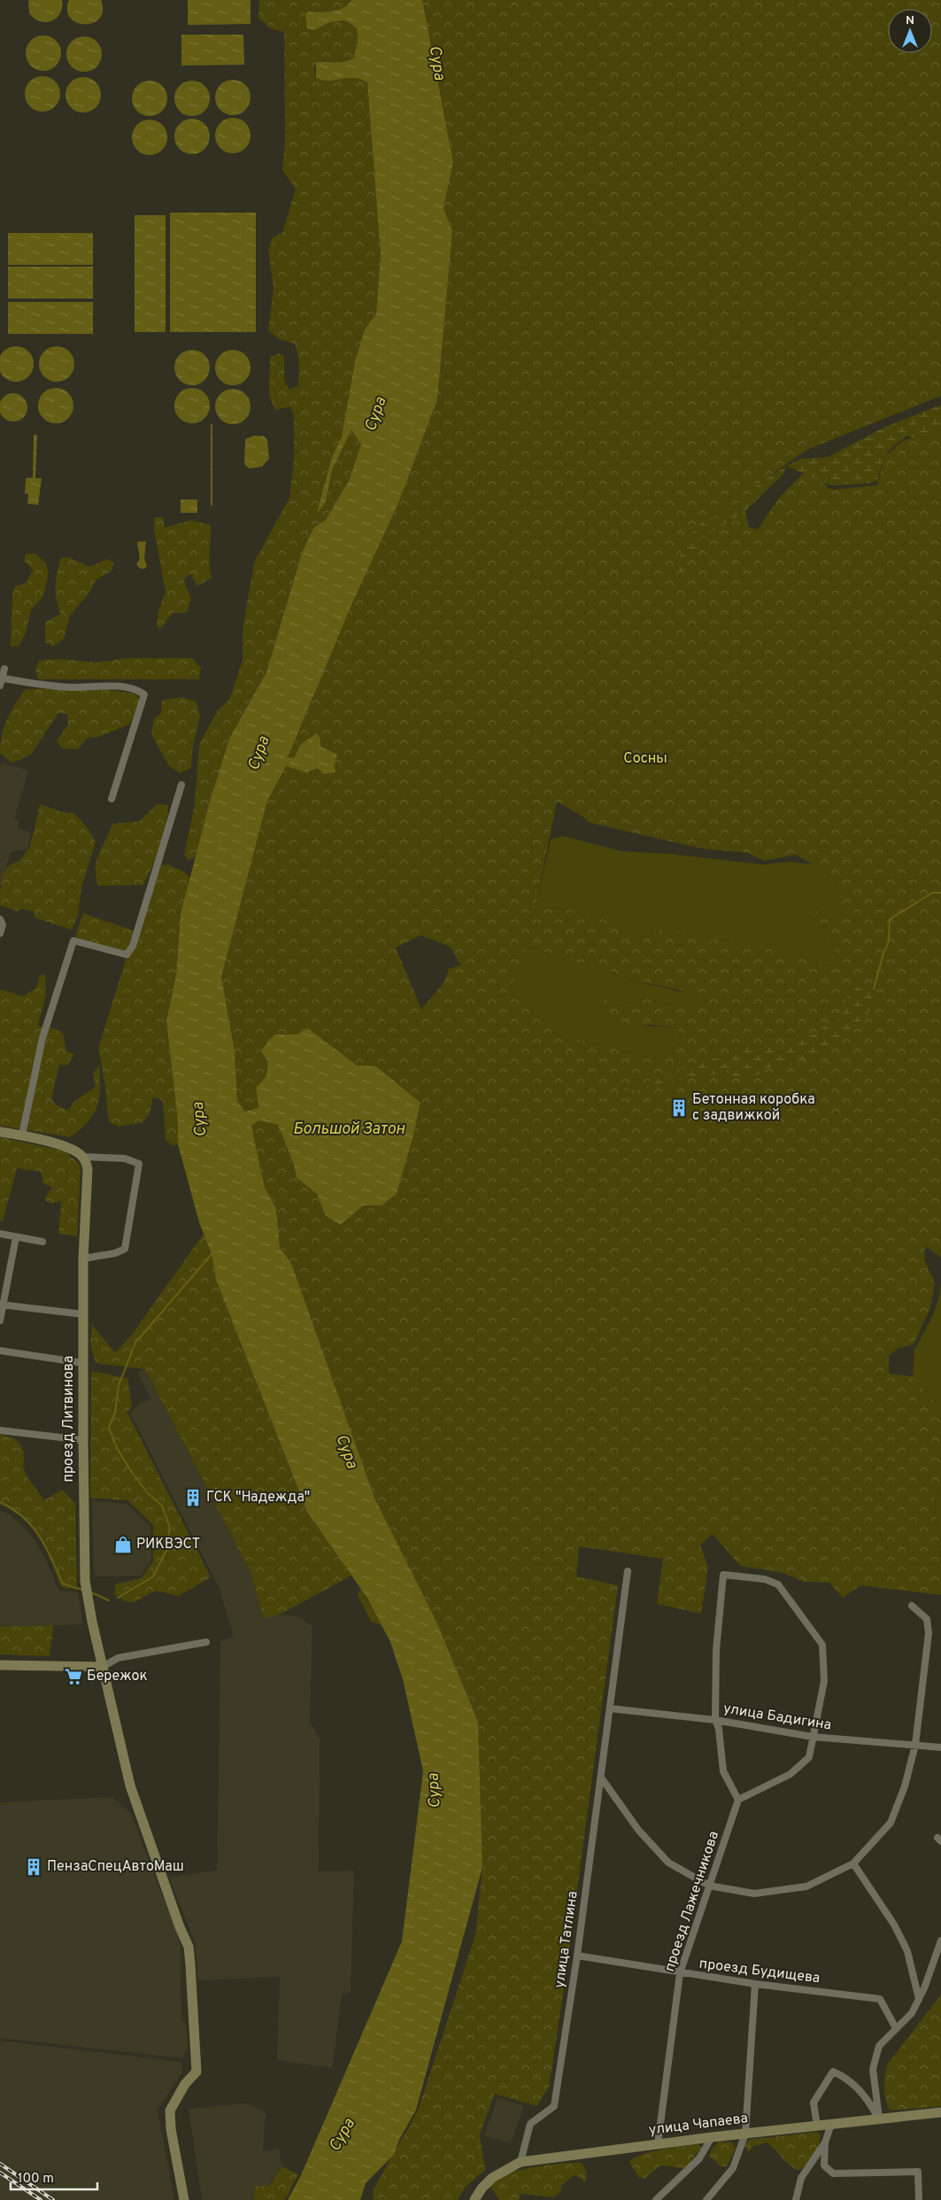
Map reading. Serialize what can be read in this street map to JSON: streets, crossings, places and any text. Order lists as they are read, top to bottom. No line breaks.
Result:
{"streets":{"main road":["проезд Литвинова","улица Чапаева"],"street":["улица Бадигина","проезд Лажечникова","улица Татлина","проезд Будищева"]},"crossings":[["улица Бадигина","улица Татлина"],["проезд Лажечникова","проезд Будищева"],["проезд Лажечникова","улица Чапаева"],["улица Татлина","проезд Будищева"],["улица Татлина","улица Чапаева"]],"water":["Сура","Большой Затон"],"parks":["Сосны"],"places":{"building":["Бетонная коробка с задвижкой","ГСК \"Надежда\"","ПензаСпецАвтоМаш"],"shop":["РИКВЭСТ"],"supermarket":["Бережок"]},"scale_bar":"100 m","north":"top"}
